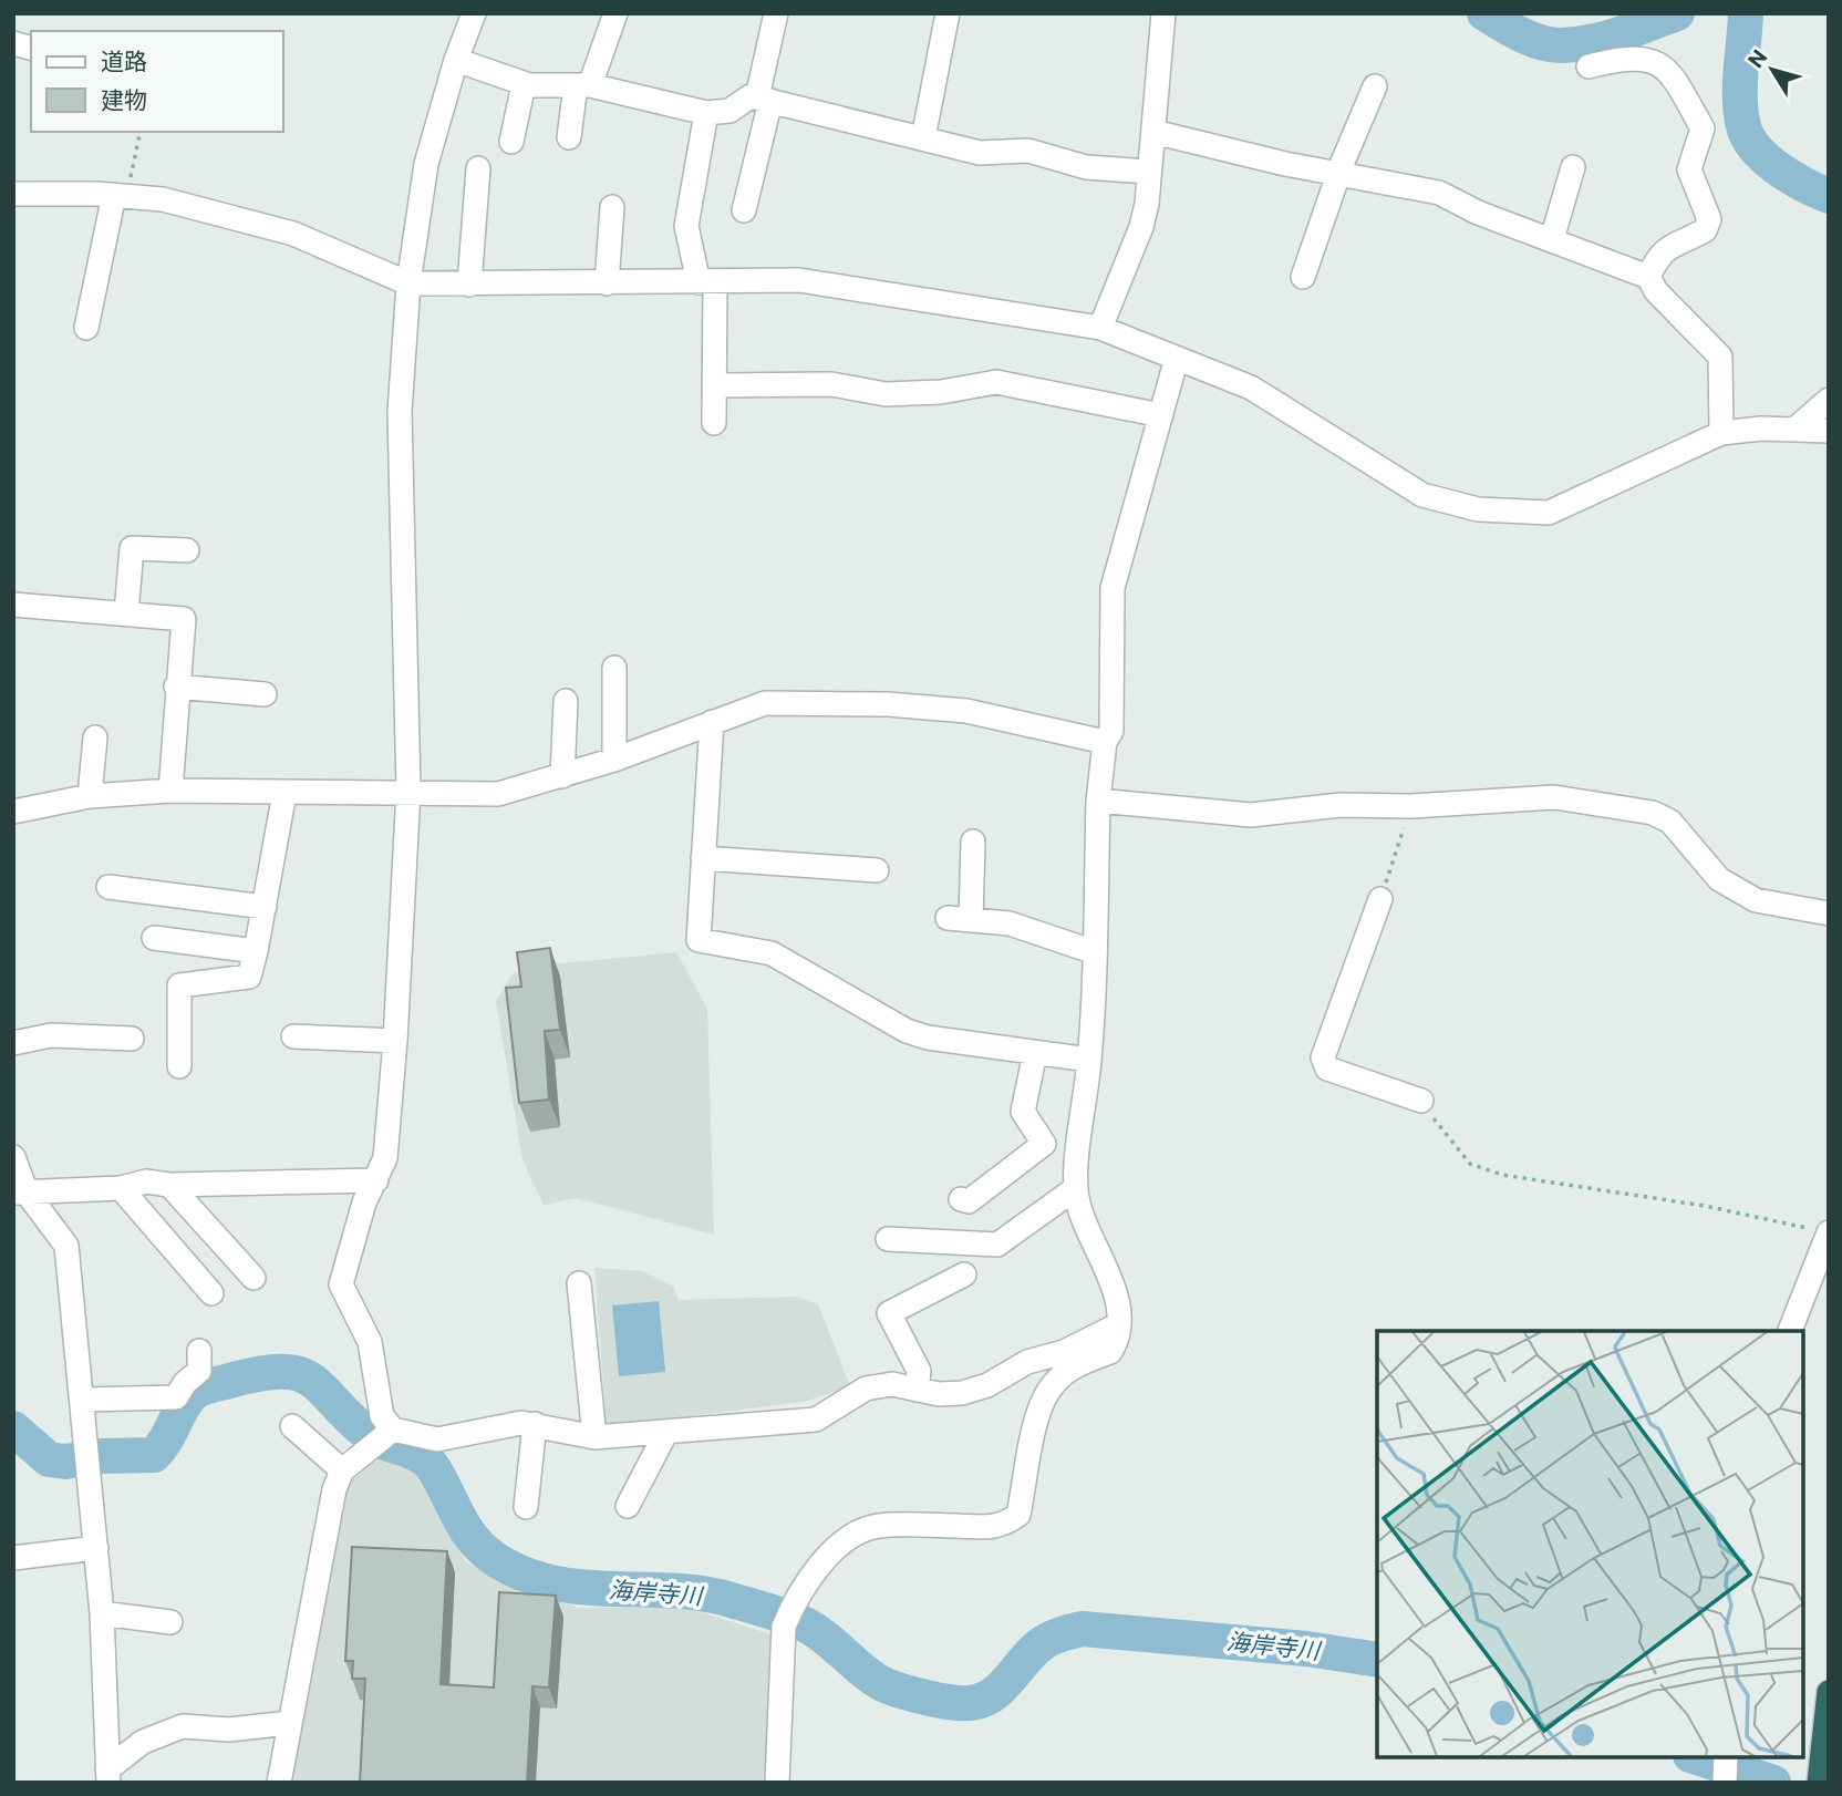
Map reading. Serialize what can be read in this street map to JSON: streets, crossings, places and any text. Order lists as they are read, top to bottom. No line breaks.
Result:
{"water":["海岸寺川"],"legend":["道路","建物"],"north":"top left"}
